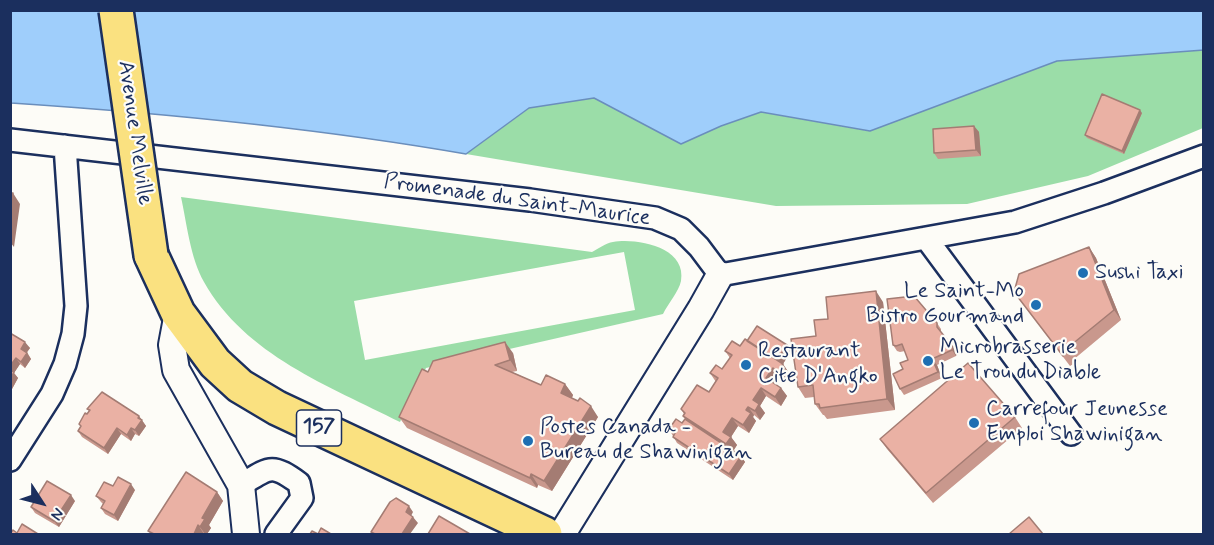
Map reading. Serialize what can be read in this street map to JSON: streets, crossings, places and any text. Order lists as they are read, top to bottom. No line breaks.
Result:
{"streets":{"main road":["Avenue Melville","157"],"street":["Promenade du Saint-Maurice"]},"crossings":[["Avenue Melville","157"]],"places":["Sushi Taxi","Le Saint-Mo Bistro Gourmand","Microbrasserie Le Trou du Diable","Restaurant Cite D'Angko","Carrefour Jeunesse Emploi Shawinigan","Postes Canada - Bureau de Shawinigan"],"north":"bottom right"}
